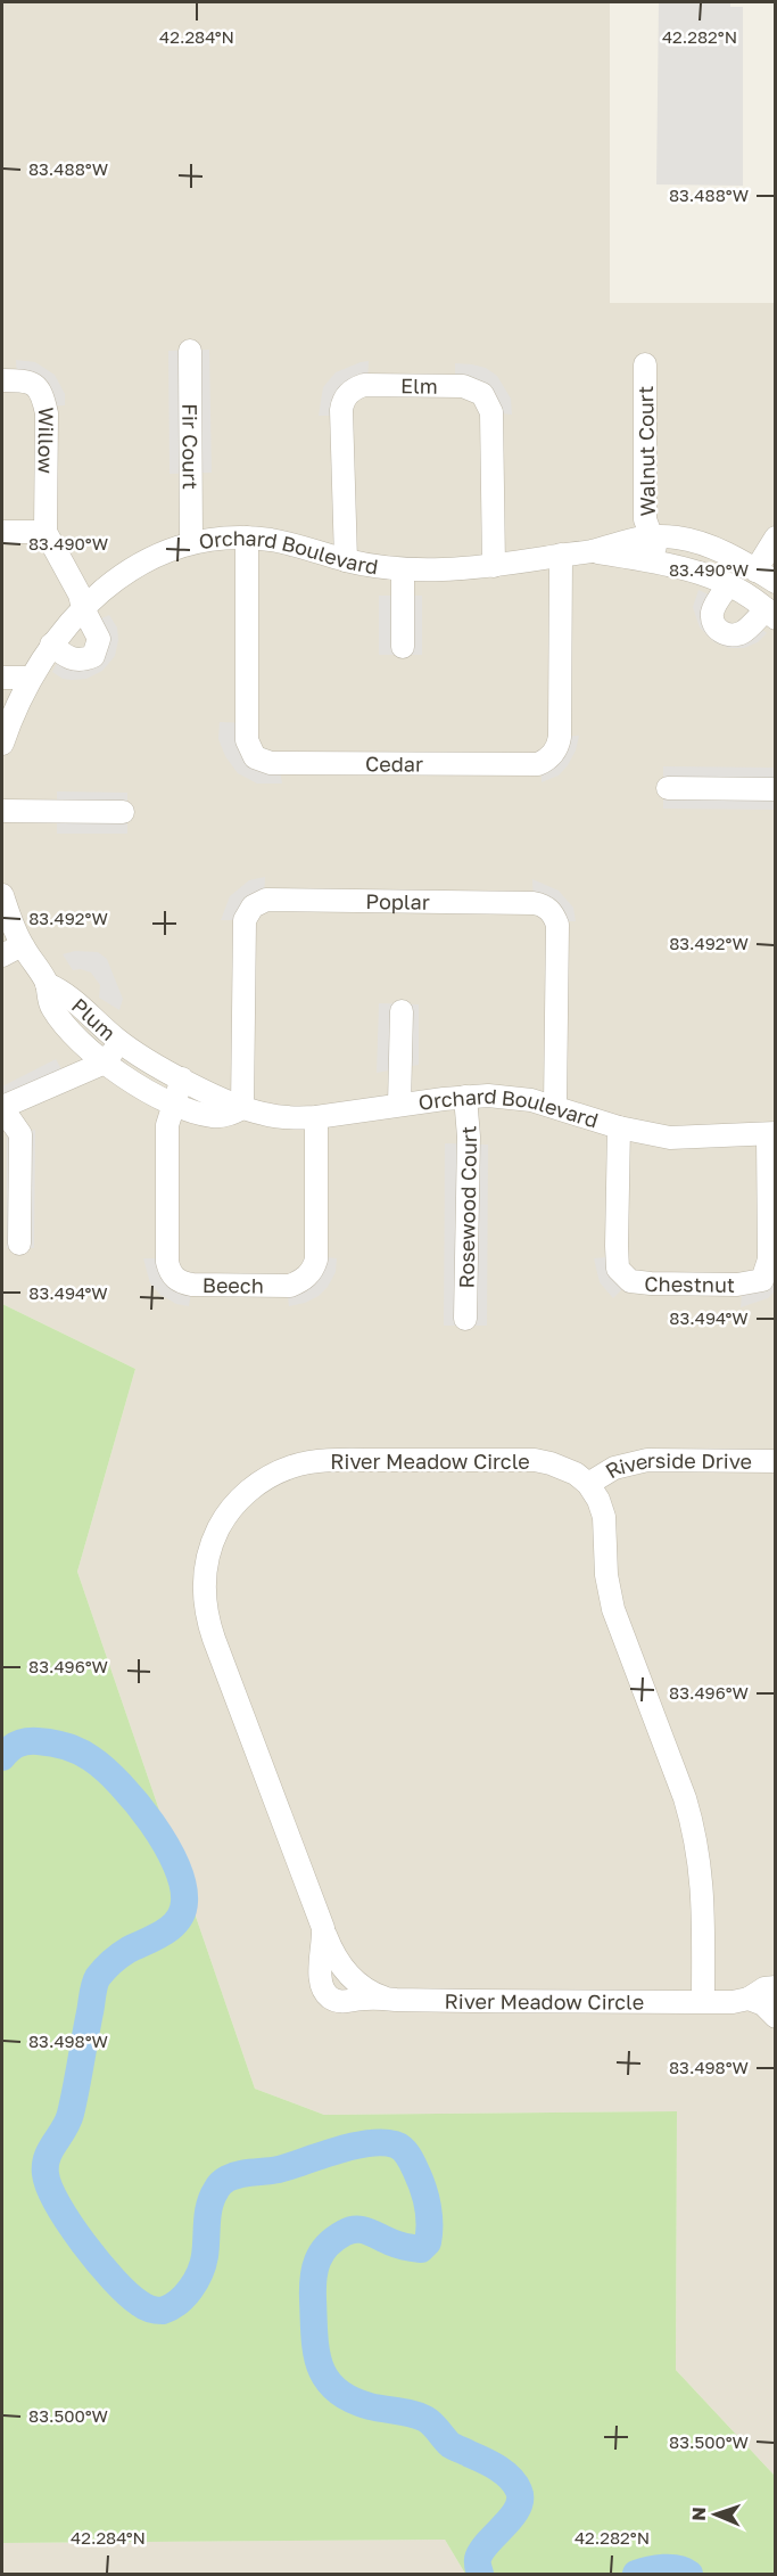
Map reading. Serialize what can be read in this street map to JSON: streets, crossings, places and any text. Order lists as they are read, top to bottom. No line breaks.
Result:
{"streets":{"street":["Elm","Willow","Fir Court","Walnut Court","Orchard Boulevard","Cedar","Poplar","Plum","Rosewood Court","Chestnut","Beech","River Meadow Circle","Riverside Drive"]},"crossings":[["Elm","Orchard Boulevard"],["Willow","Orchard Boulevard"],["Fir Court","Orchard Boulevard"],["Walnut Court","Orchard Boulevard"],["Orchard Boulevard","Cedar"],["Orchard Boulevard","Poplar"],["Orchard Boulevard","Plum"],["Orchard Boulevard","Rosewood Court"],["Orchard Boulevard","Chestnut"],["Orchard Boulevard","Beech"],["River Meadow Circle","Riverside Drive"]],"north":"left","coordinates":["42.284°N","42.282°N","83.488°W","83.490°W","83.492°W","83.494°W","83.496°W","83.498°W","83.500°W"]}
